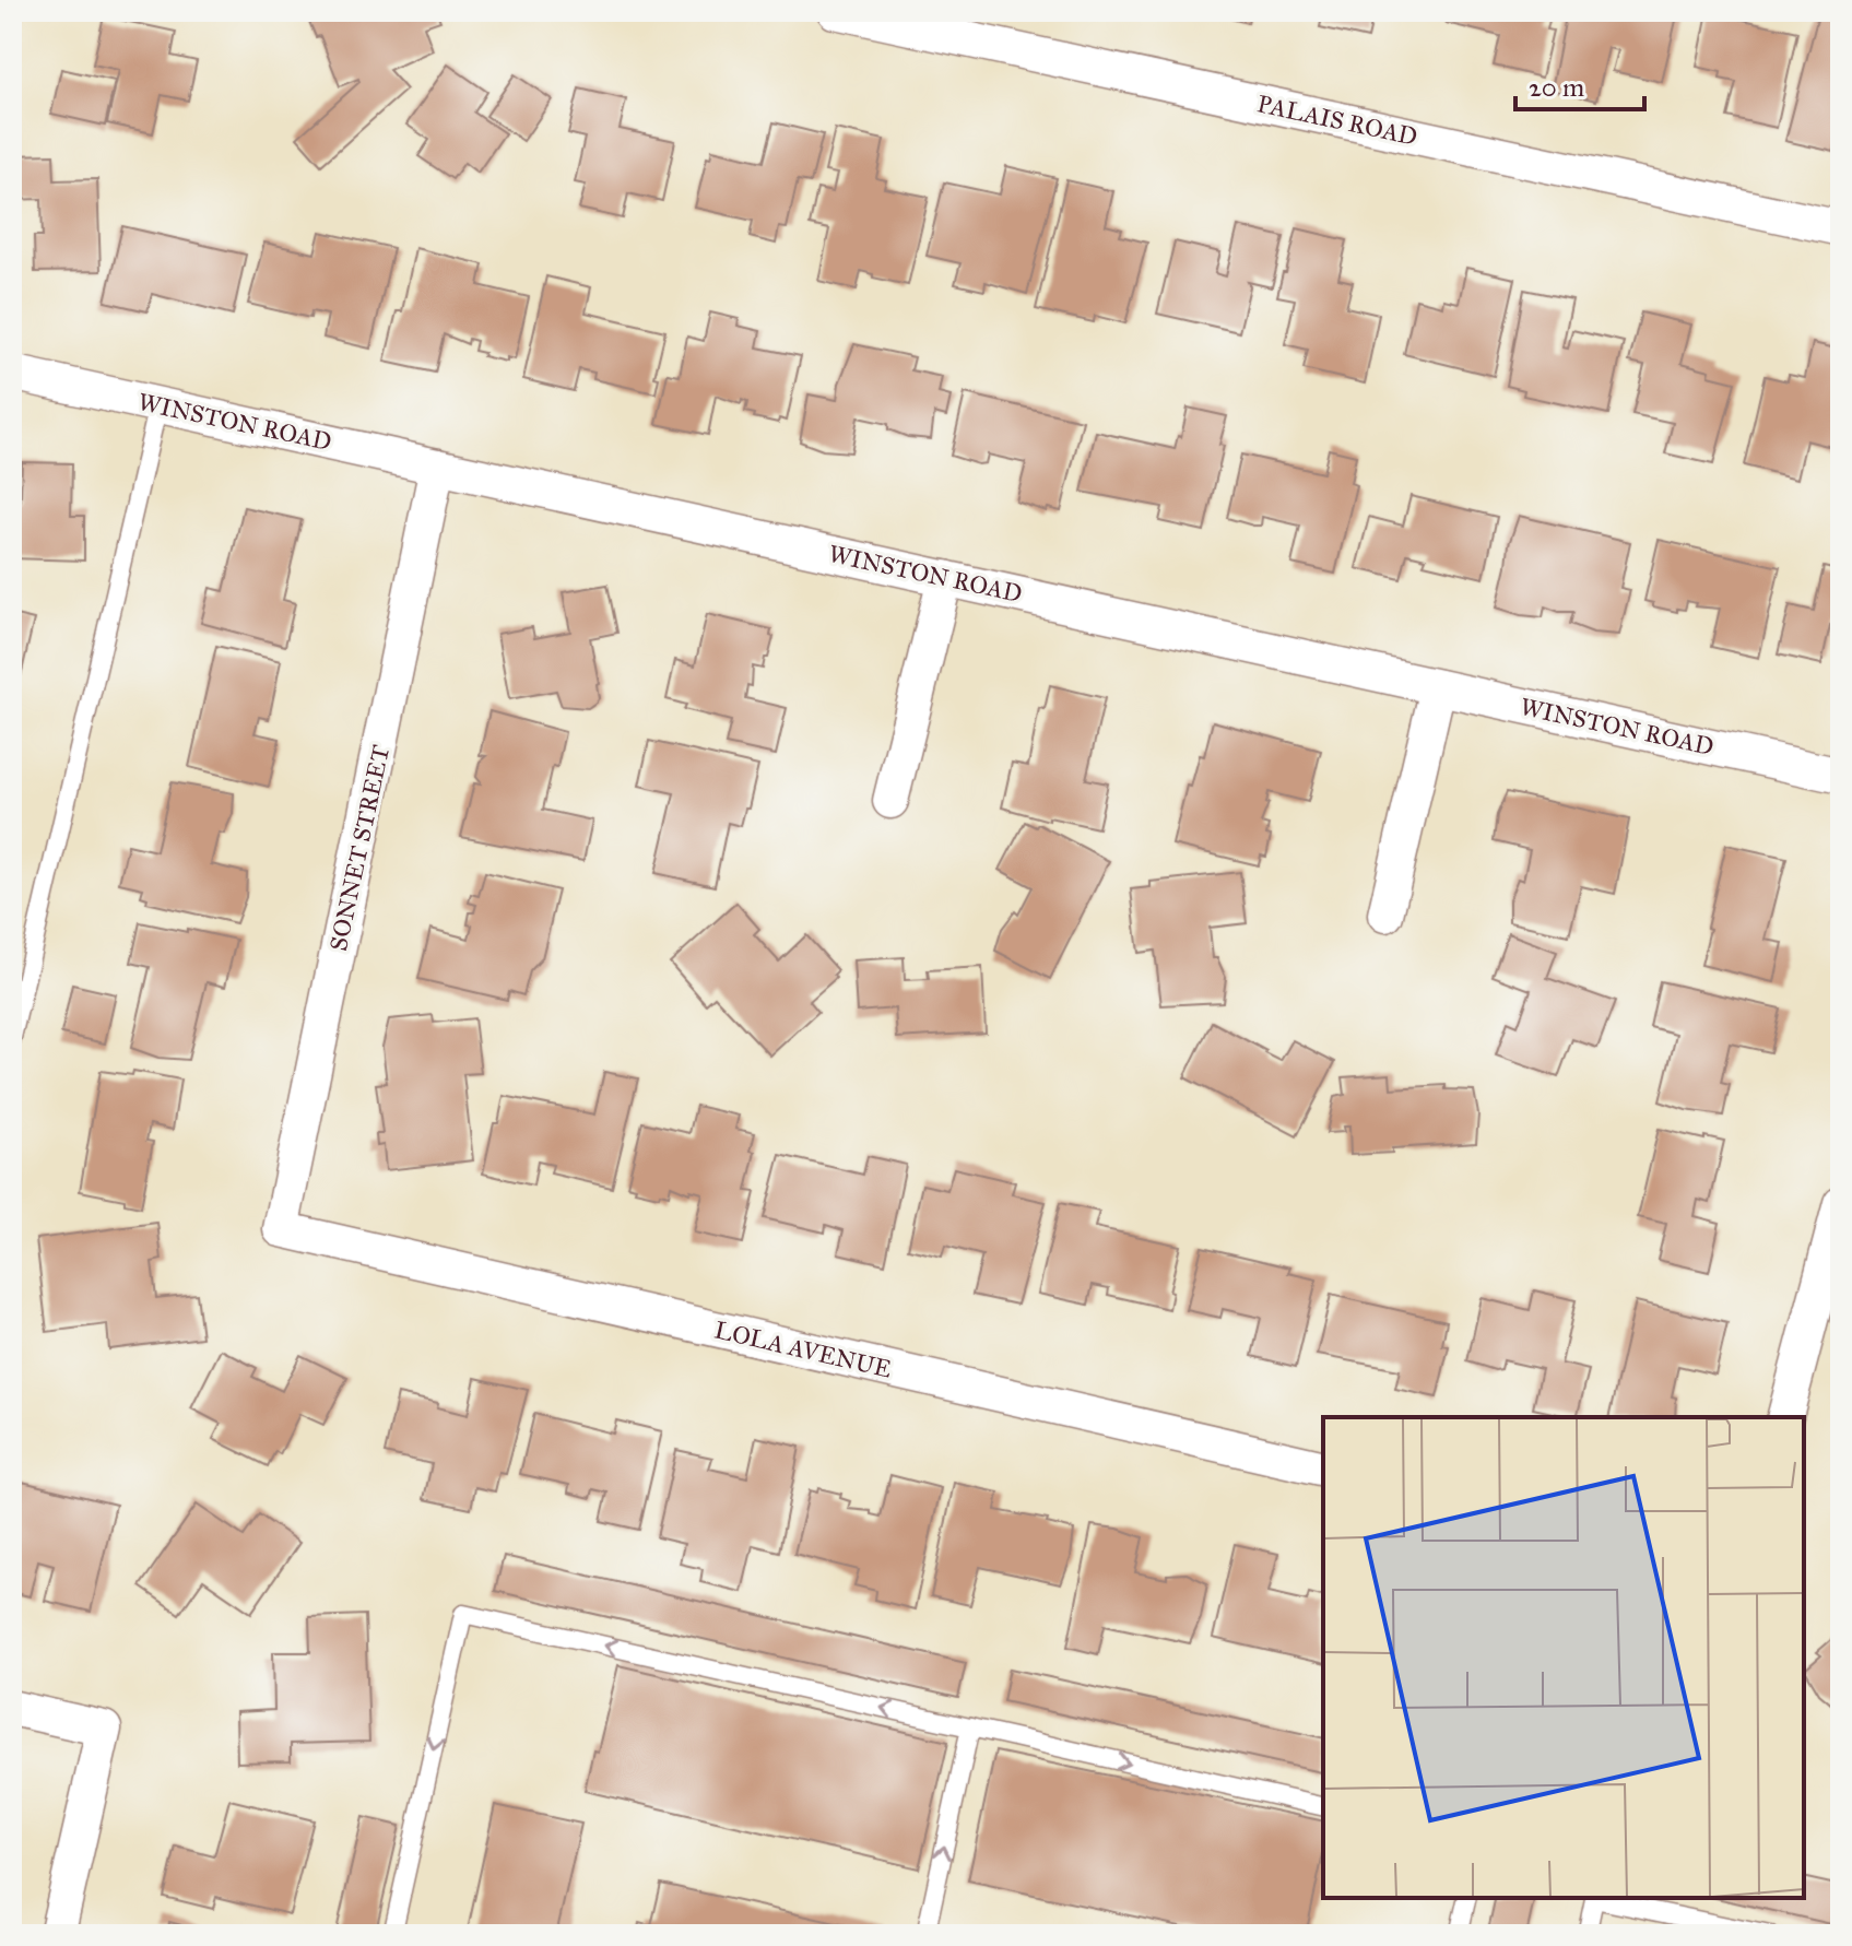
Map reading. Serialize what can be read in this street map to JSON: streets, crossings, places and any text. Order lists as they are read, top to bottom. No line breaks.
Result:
{"streets":{"street":["PALAIS ROAD","WINSTON ROAD","SONNET STREET","LOLA AVENUE"]},"crossings":[["WINSTON ROAD","SONNET STREET"],["SONNET STREET","LOLA AVENUE"]],"scale_bar":"20 m"}
